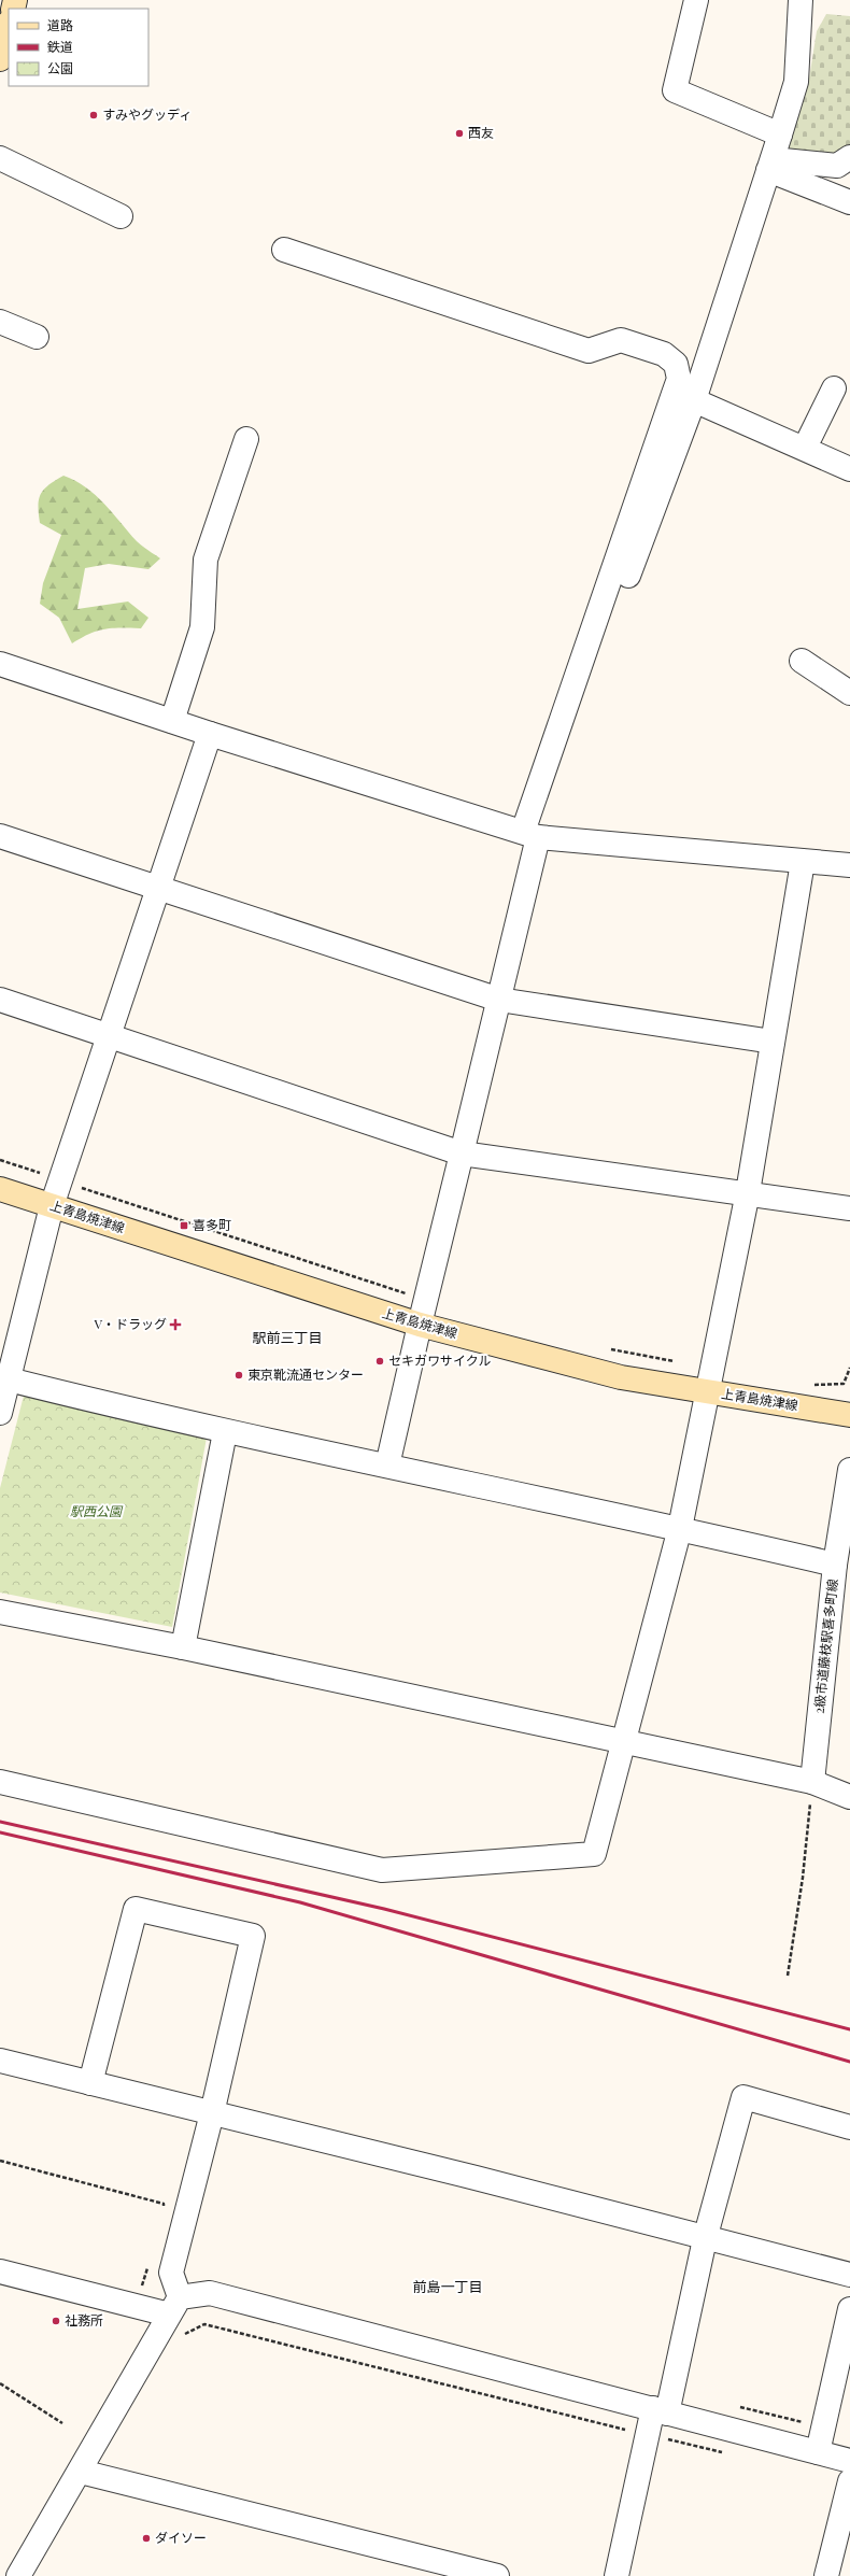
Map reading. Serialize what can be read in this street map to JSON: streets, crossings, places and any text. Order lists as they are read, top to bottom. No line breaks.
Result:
{"streets":{"main road":["上青島焼津線"],"street":["2級市道藤枝駅喜多町線"]},"districts":["駅前三丁目","前島一丁目"],"parks":["駅西公園"],"places":{"other":["すみやグッディ","西友","セキガワサイクル","東京靴流通センター","社務所","ダイソー"],"transit":["喜多町"],"health":["V・ドラッグ"]},"legend":["道路","鉄道","公園"]}
